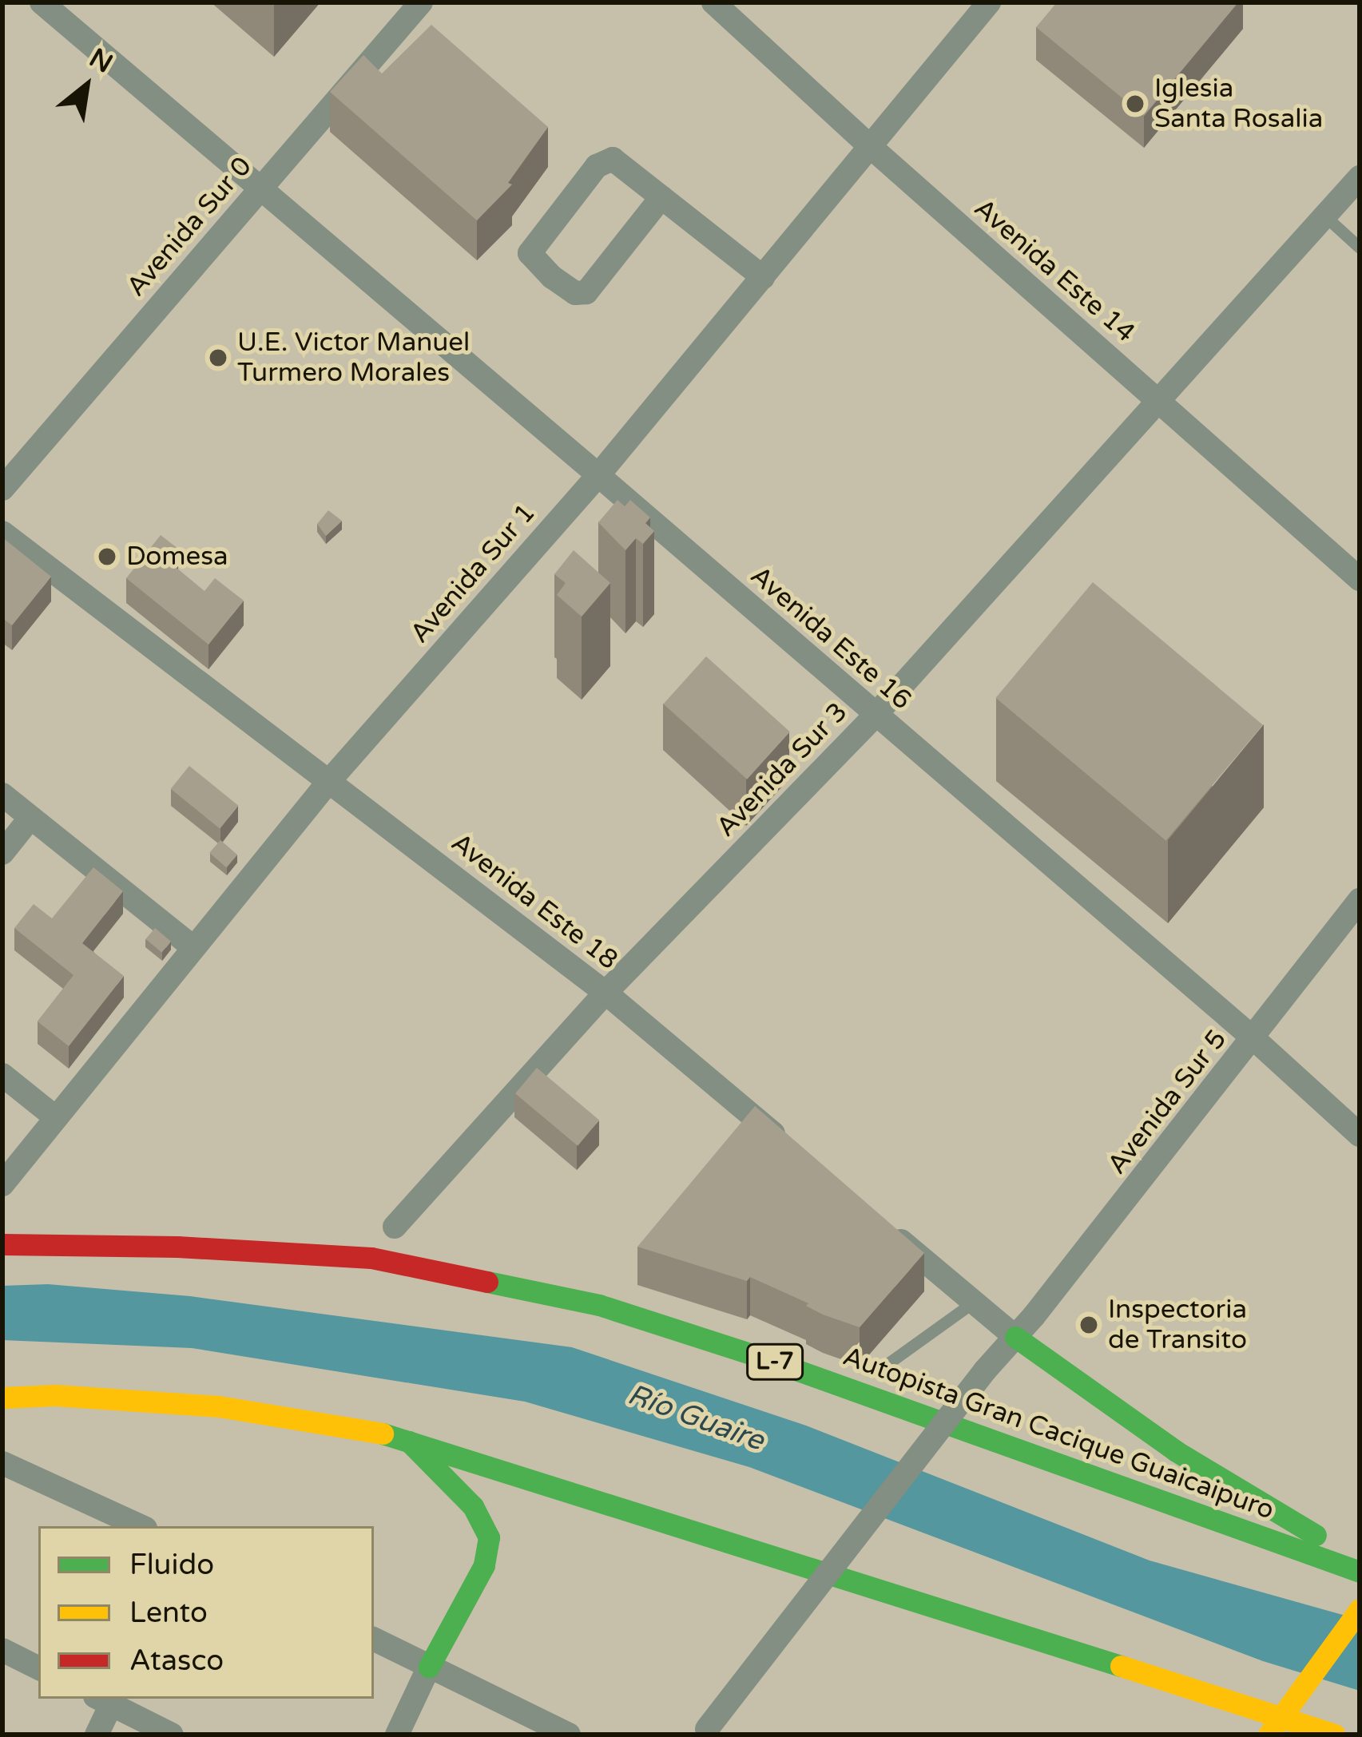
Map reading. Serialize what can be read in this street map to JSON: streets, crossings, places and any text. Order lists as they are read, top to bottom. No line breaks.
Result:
{"streets":{"main road":["L-7","Autopista Gran Cacique Guaicaipuro"],"street":["Avenida Sur 0","Avenida Este 14","Avenida Sur 1","Avenida Este 16","Avenida Sur 3","Avenida Este 18","Avenida Sur 5"]},"crossings":[["Avenida Sur 0","Avenida Este 16"],["Avenida Este 14","Avenida Sur 1"],["Avenida Este 14","Avenida Sur 3"],["Avenida Sur 1","Avenida Este 16"],["Avenida Sur 1","Avenida Este 18"],["Avenida Este 16","Avenida Sur 3"],["Avenida Este 16","Avenida Sur 5"],["Avenida Sur 3","Avenida Este 18"]],"water":["Río Guaire"],"places":["Iglesia Santa Rosalia","U.E. Victor Manuel Turmero Morales","Domesa","Inspectoria de Transito"],"legend":["Fluido","Lento","Atasco"],"north":"top right"}
